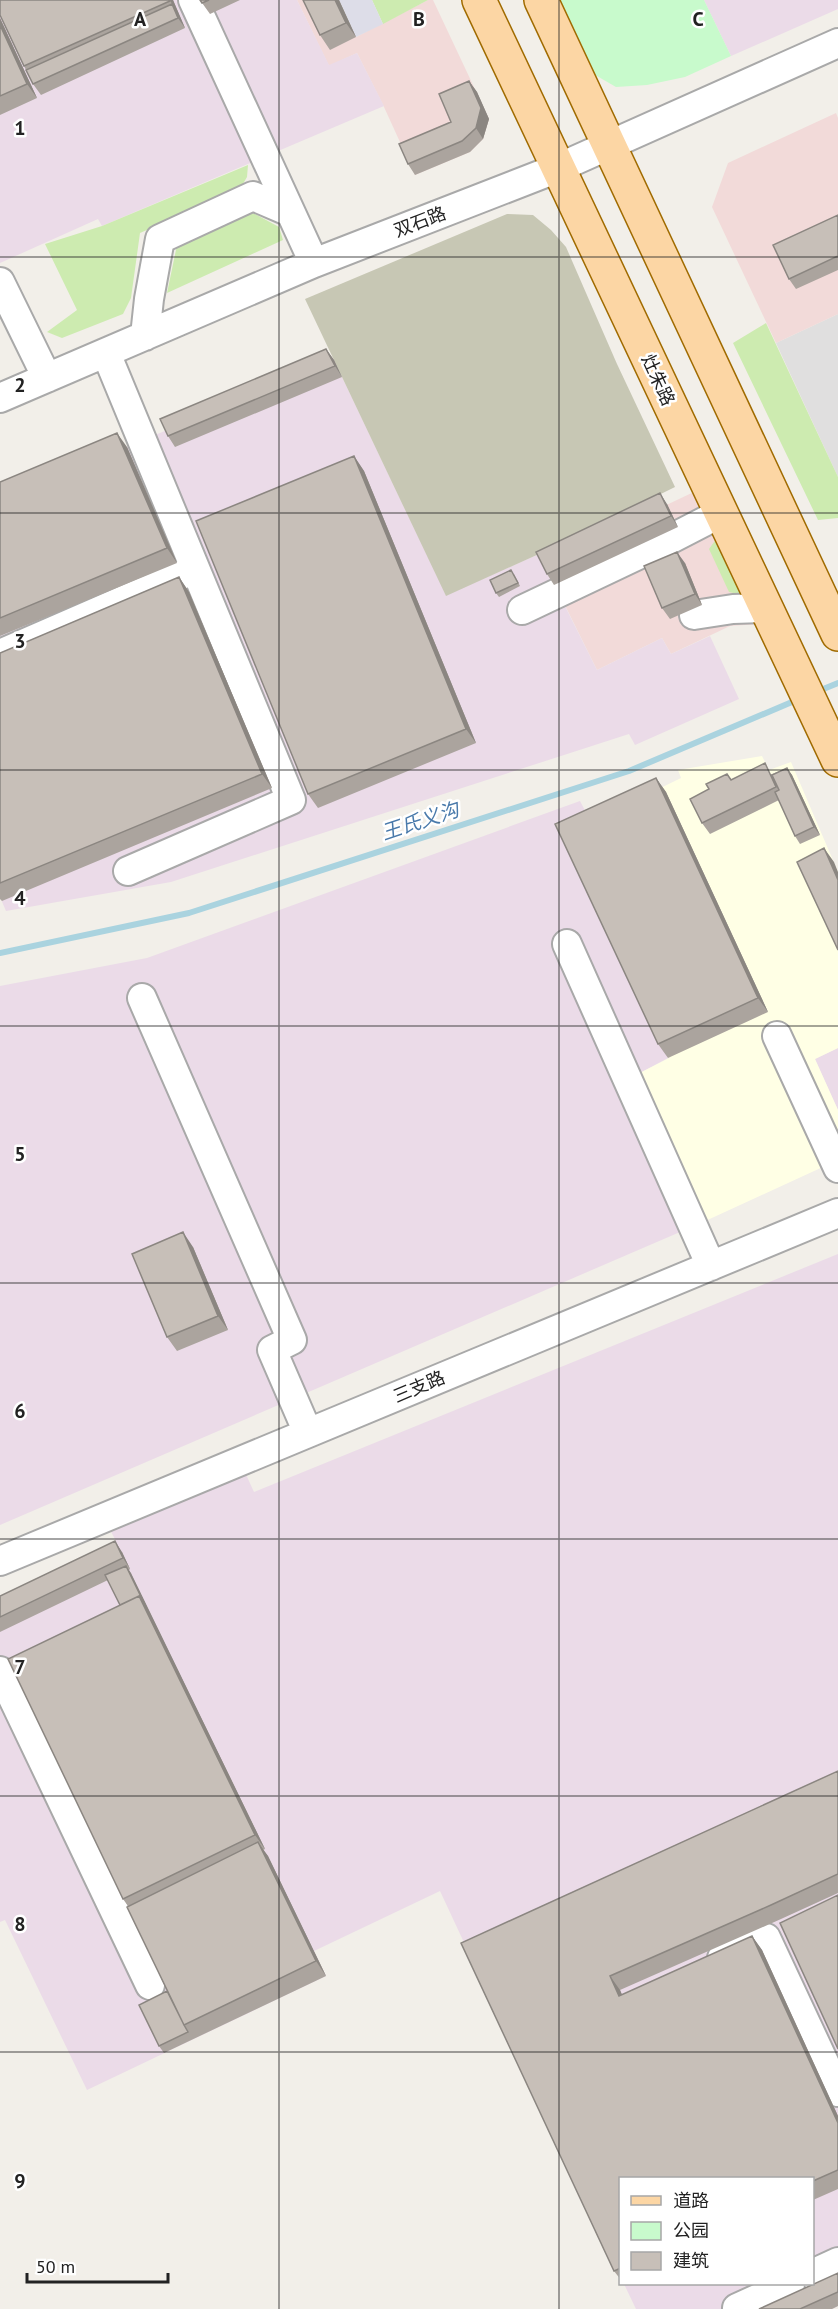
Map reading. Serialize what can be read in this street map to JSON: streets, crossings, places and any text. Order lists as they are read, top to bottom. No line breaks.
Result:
{"streets":{"main road":["灶朱路"],"street":["双石路","三支路"]},"crossings":[["双石路","灶朱路"]],"water":["王氏义沟"],"legend":["道路","公园","建筑"],"scale_bar":"50 m","grid":{"columns":["A","B","C"],"rows":["1","2","3","4","5","6","7","8","9"]}}
